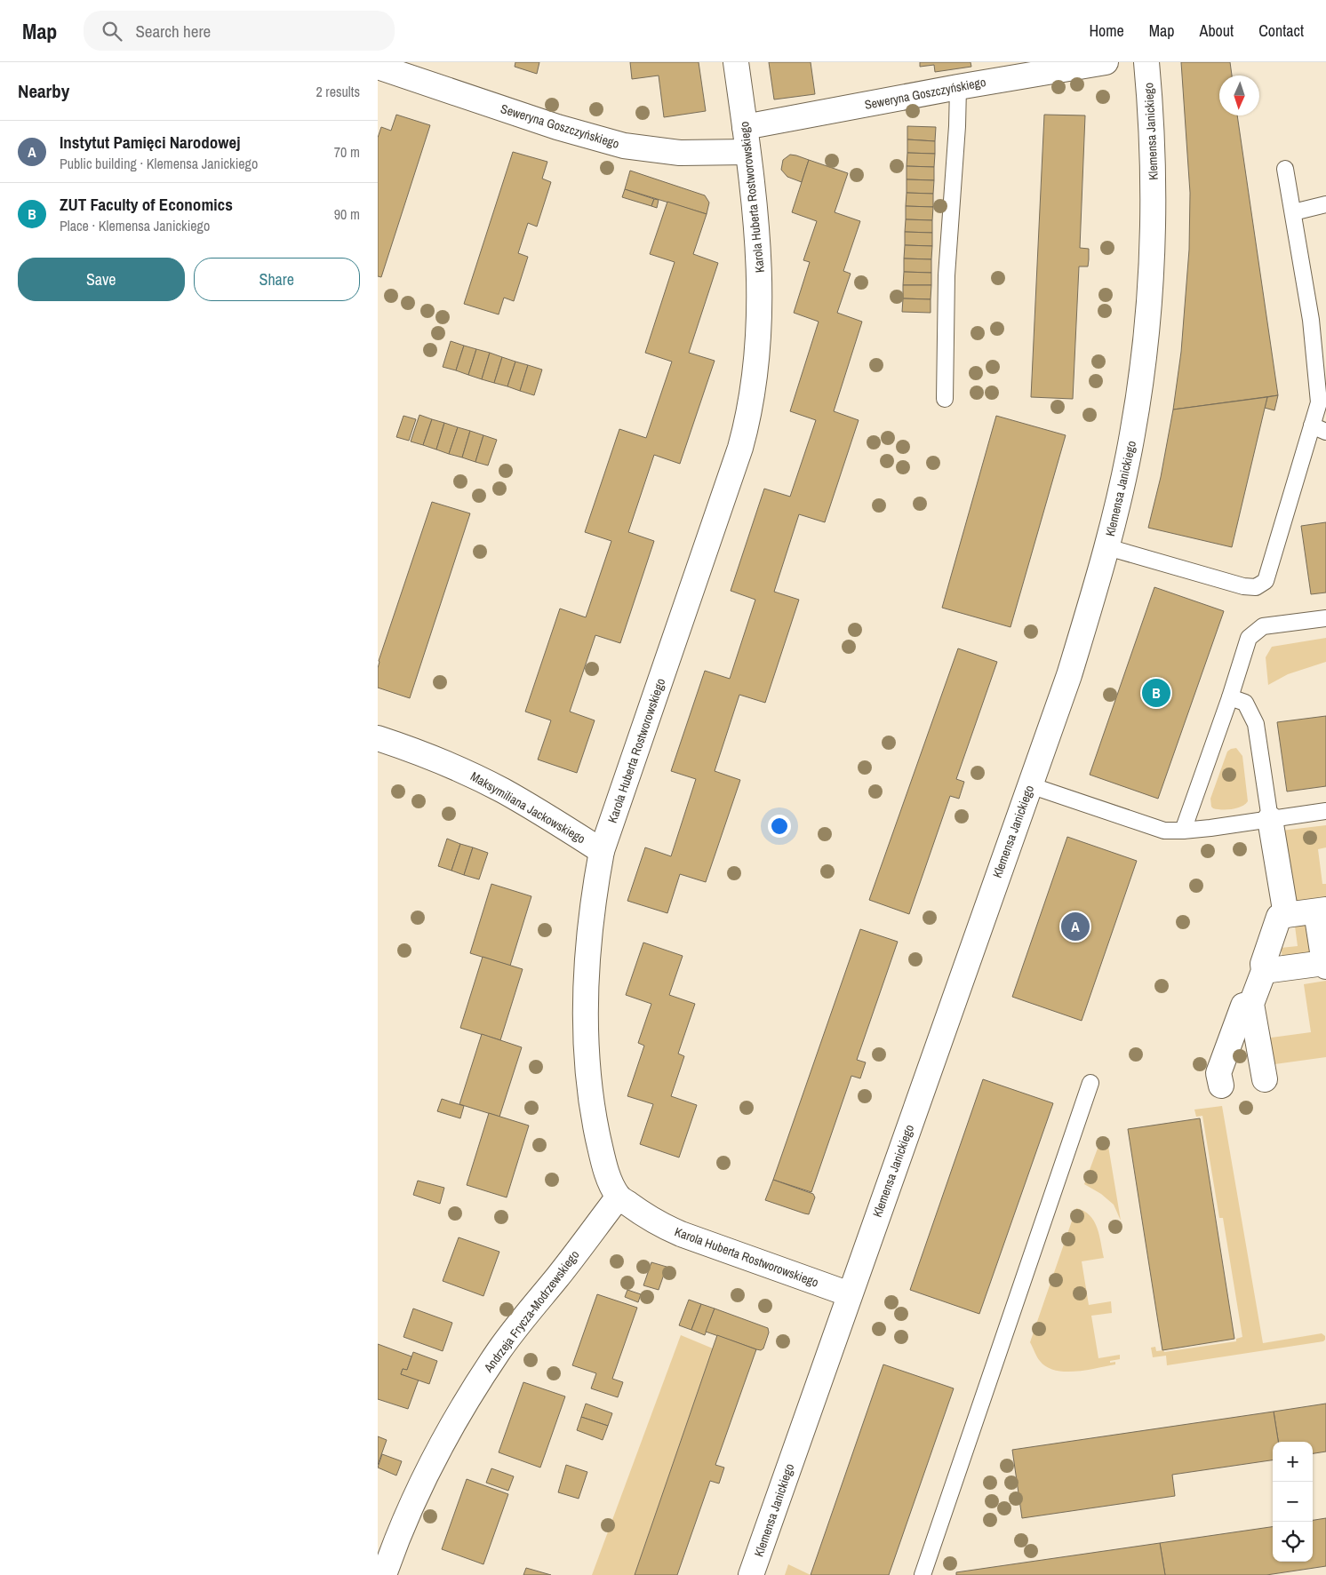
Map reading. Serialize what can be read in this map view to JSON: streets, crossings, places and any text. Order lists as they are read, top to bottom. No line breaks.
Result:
{"streets":{"street":["Seweryna Goszczyńskiego","Klemensa Janickiego","Karola Huberta Rostworowskiego","Maksymiliana Jackowskiego","Andrzeja Frycza-Modrzewskiego"]},"crossings":[["Seweryna Goszczyńskiego","Karola Huberta Rostworowskiego"],["Klemensa Janickiego","Karola Huberta Rostworowskiego"],["Karola Huberta Rostworowskiego","Maksymiliana Jackowskiego"],["Karola Huberta Rostworowskiego","Andrzeja Frycza-Modrzewskiego"]],"north":"bottom","page":{"header":"Map","search":"Search here","nav":["Home","Map","About","Contact"],"heading":["Nearby","2 results"],"list":[{"mark":"A","name":"Instytut Pamięci Narodowej","note":"Public building · Klemensa Janickiego","value":"70 m"},{"mark":"B","name":"ZUT Faculty of Economics","note":"Place · Klemensa Janickiego","value":"90 m"}],"buttons":["Save","Share"],"pins":["B","A"],"map_buttons":["+","−"]}}
